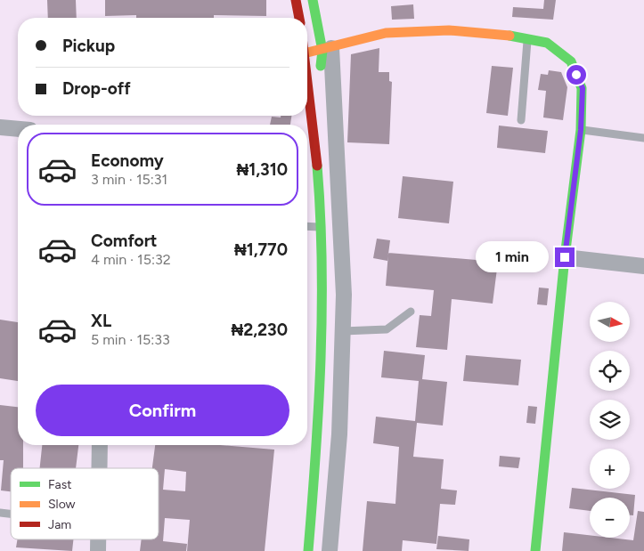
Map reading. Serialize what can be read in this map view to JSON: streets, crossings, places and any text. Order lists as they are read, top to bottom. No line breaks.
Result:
{"legend":["Fast","Slow","Jam"],"north":"right","page":{"banner":["Pickup","Drop-off"],"list":[{"name":"Economy","note":"3 min · 15:31","value":"₦1,310"},{"name":"Comfort","note":"4 min · 15:32","value":"₦1,770"},{"name":"XL","note":"5 min · 15:33","value":"₦2,230"}],"bubble":"1 min","map_buttons":["+","−"],"buttons":"Confirm"}}
